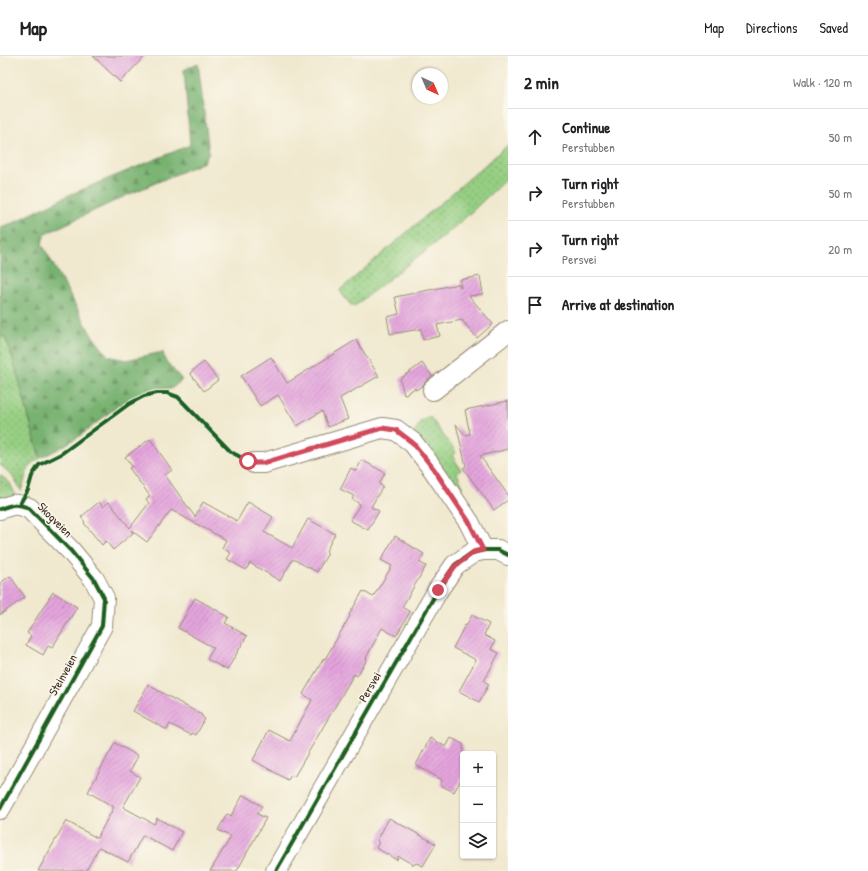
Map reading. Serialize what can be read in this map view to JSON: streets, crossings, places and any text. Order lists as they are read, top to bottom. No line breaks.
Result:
{"streets":{"street":["Skogveien","Steinveien","Persvei"]},"crossings":[["Skogveien","Steinveien"]],"north":"bottom right","page":{"header":"Map","nav":["Map","Directions","Saved"],"heading":["2 min","Walk · 120 m"],"list":[["Continue","Perstubben","50 m"],["Turn right","Perstubben","50 m"],["Turn right","Persvei","20 m"],"Arrive at destination"],"map_buttons":["+","−"]}}
